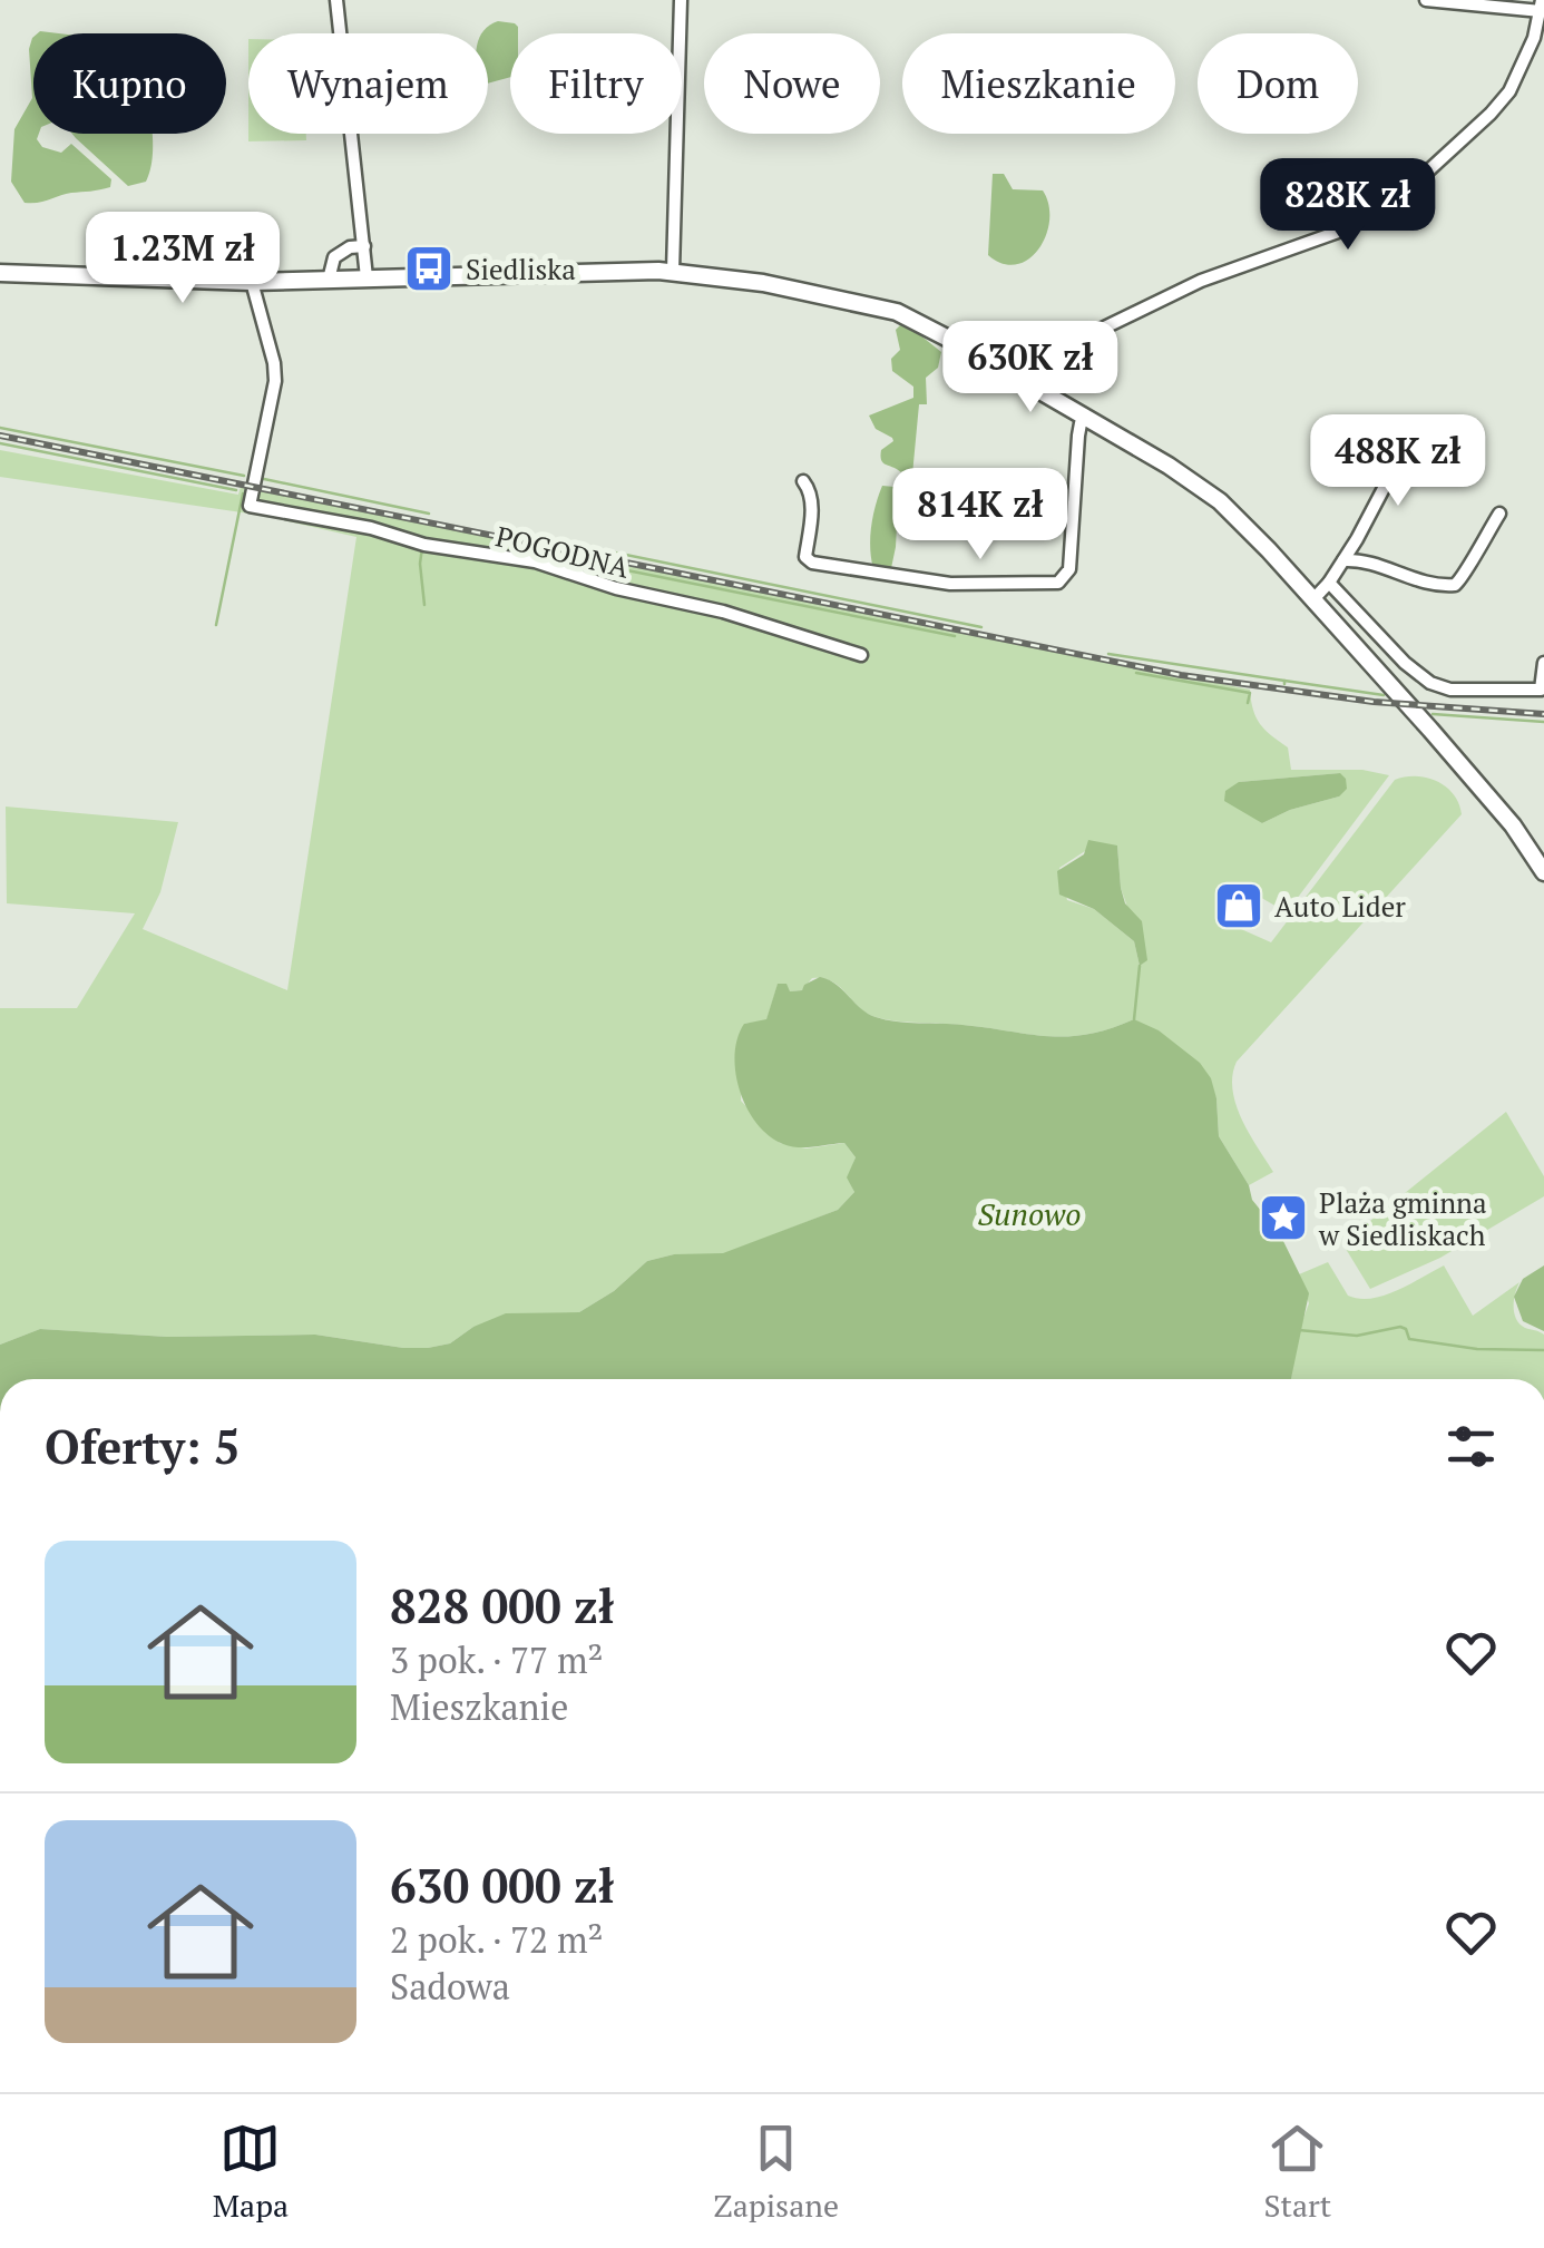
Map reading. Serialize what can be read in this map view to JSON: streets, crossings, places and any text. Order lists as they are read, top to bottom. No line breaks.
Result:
{"streets":{"street":["POGODNA"]},"water":["Sunowo"],"places":{"bus stop":["Siedliska"],"shop":["Auto Lider"],"place":["Plaża gminna w Siedliskach"]},"page":{"chip":["Kupno","Wynajem","Filtry","Nowe","Mieszkanie","Dom"],"price":["828K zł","1.23M zł","630K zł","488K zł","814K zł"],"heading":"Oferty: 5","list":[{"name":"828 000 zł","note":"3 pok. · 77 m² · Mieszkanie"},{"name":"630 000 zł","note":"2 pok. · 72 m² · Sadowa"}],"tabs":["Mapa","Zapisane","Start"]}}
